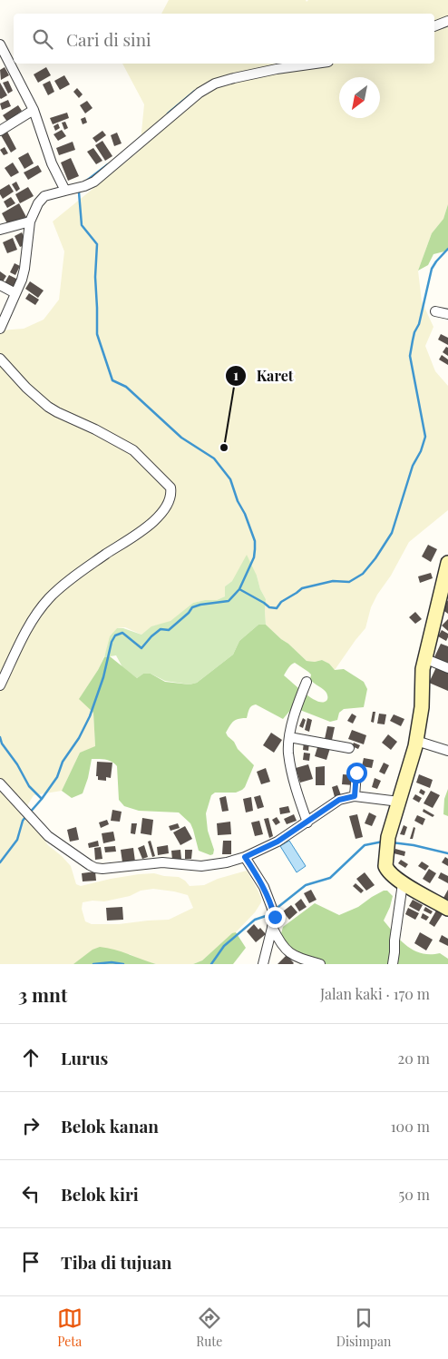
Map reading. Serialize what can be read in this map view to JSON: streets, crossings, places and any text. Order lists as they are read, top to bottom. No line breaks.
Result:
{"places":["Karet"],"north":"bottom left","page":{"search":"Cari di sini","heading":["3 mnt","Jalan kaki · 170 m"],"list":[["Lurus","20 m"],["Belok kanan","100 m"],["Belok kiri","50 m"],"Tiba di tujuan"],"nav":["Peta","Rute","Disimpan"]}}
